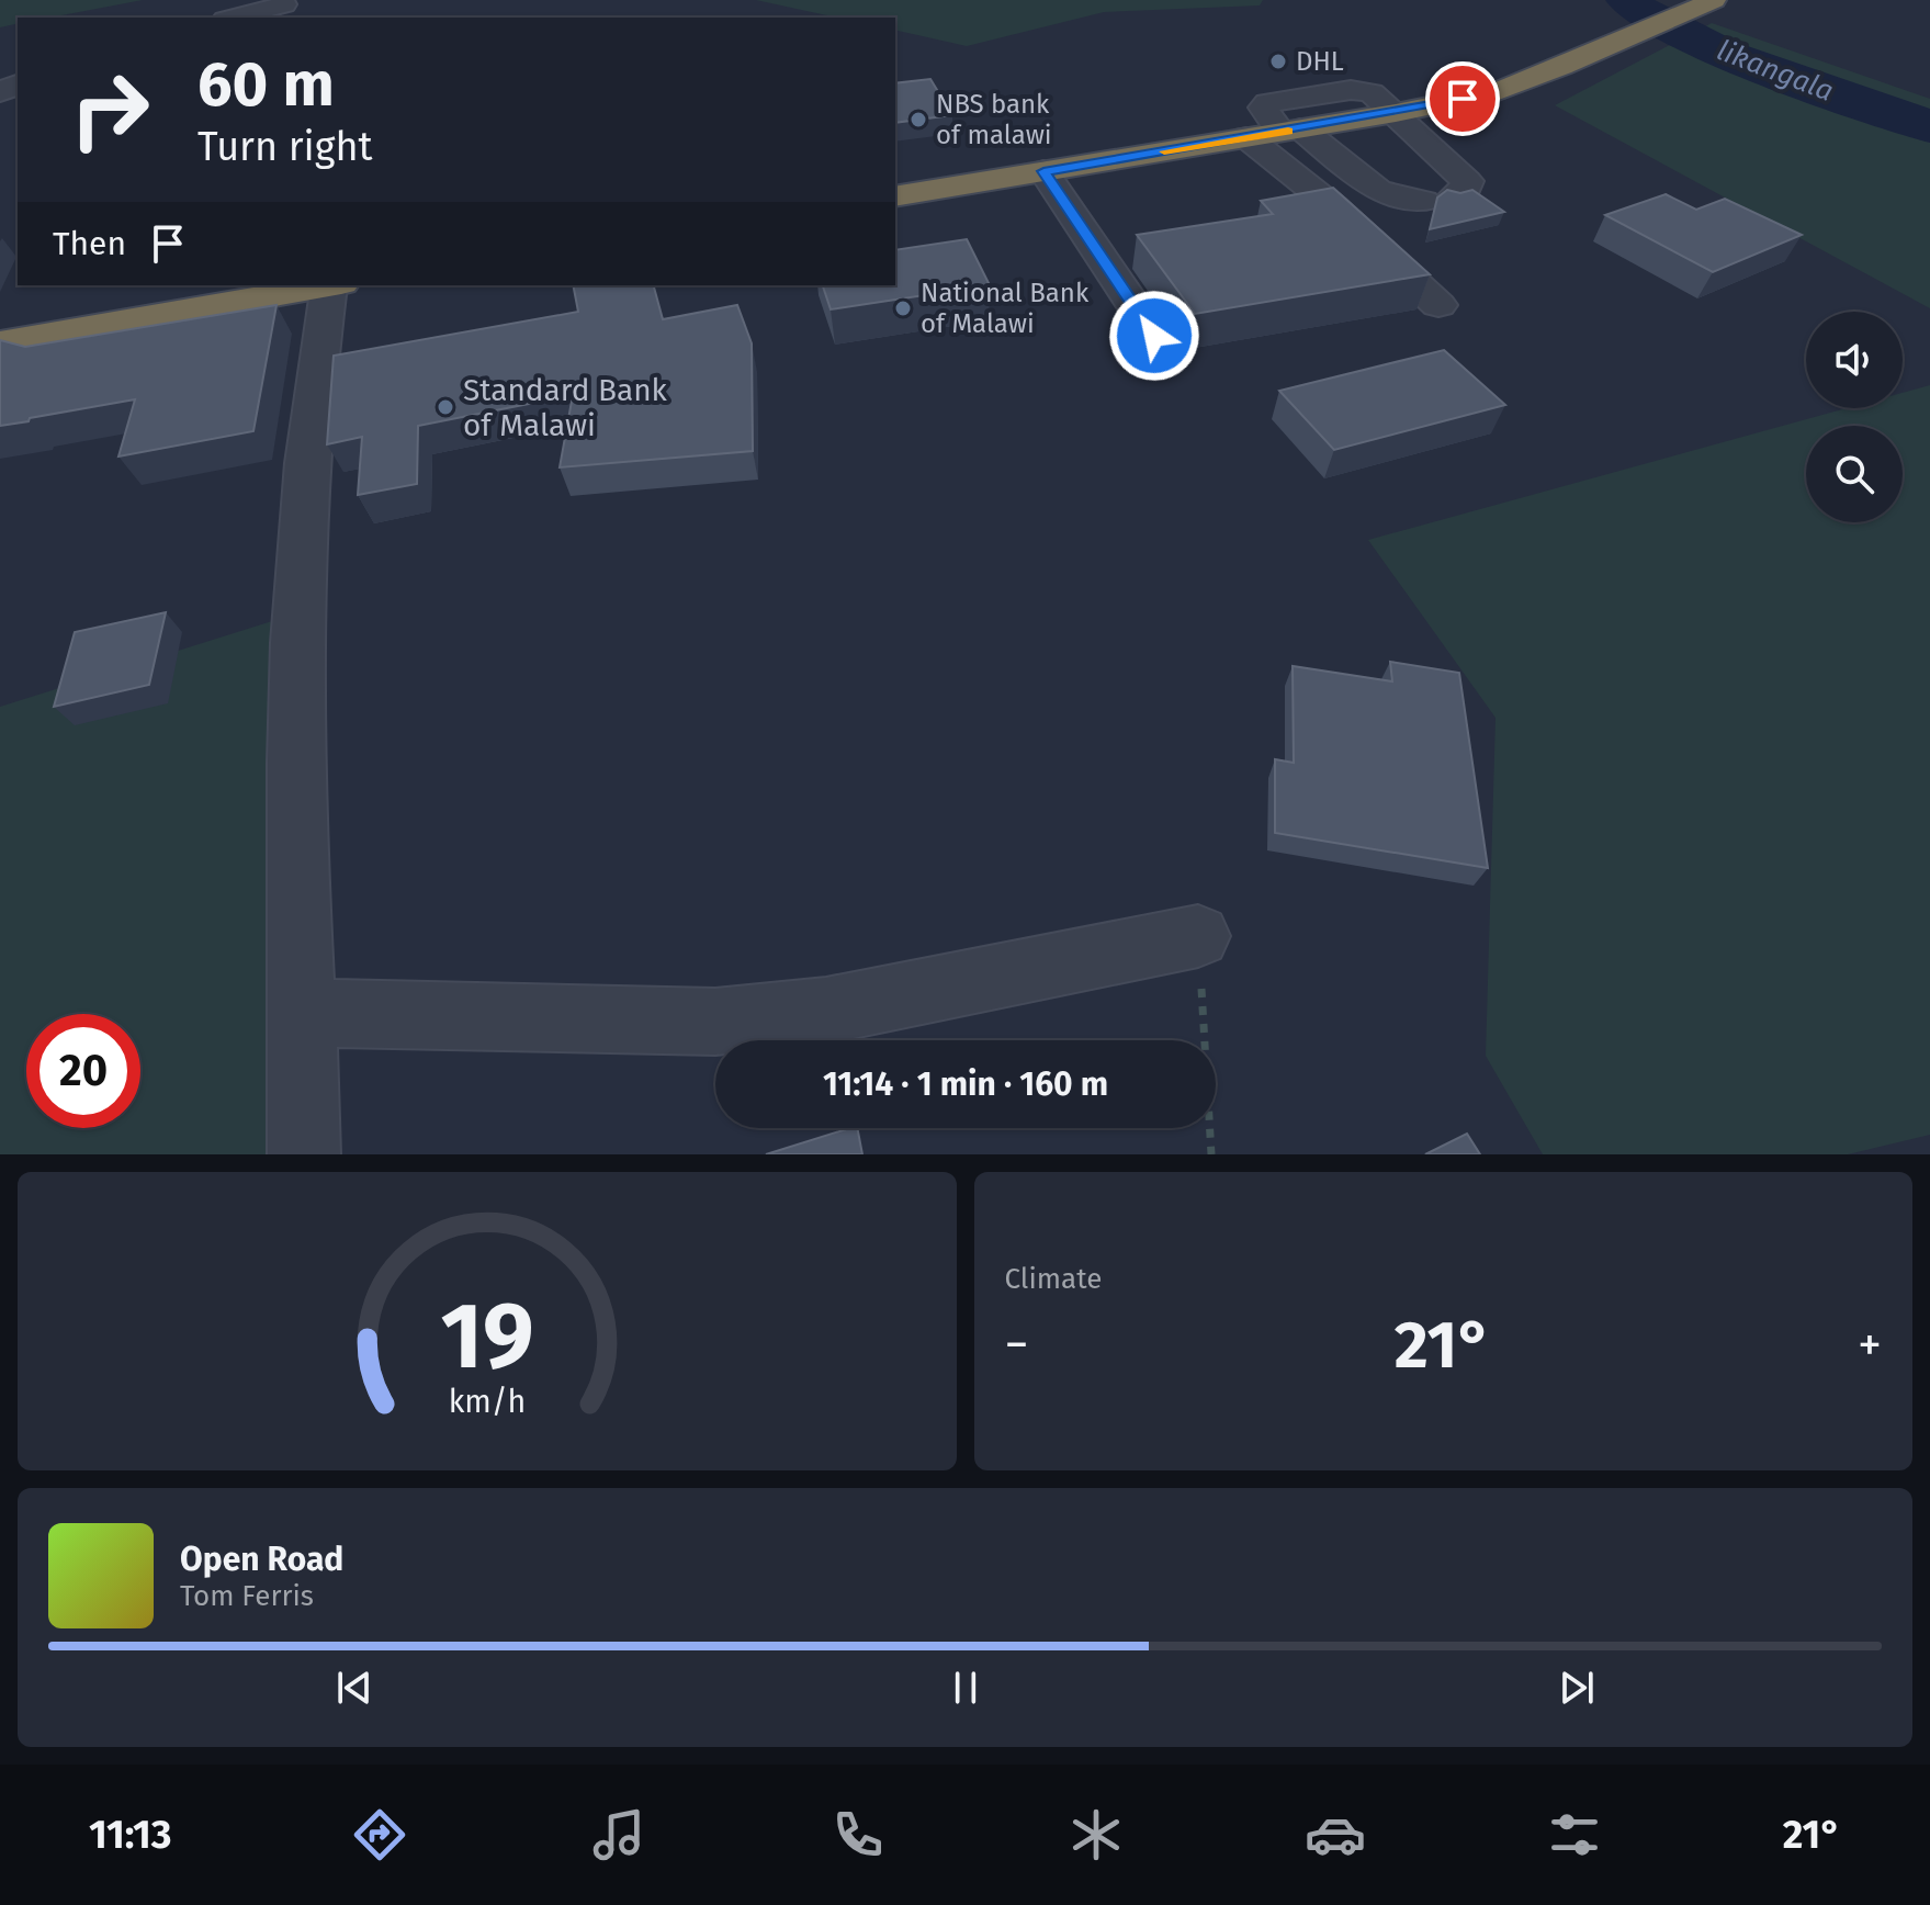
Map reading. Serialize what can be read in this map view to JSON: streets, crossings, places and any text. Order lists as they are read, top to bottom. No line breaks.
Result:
{"water":["likangala"],"places":["DHL","NBS bank of malawi","National Bank of Malawi","Standard Bank of Malawi"],"page":{"turn":["60 m","Turn right"],"then":"Then","limit":"20","trip":"11:14 · 1 min · 160 m","tile":"Climate","heat":["−","21°","+"],"song":["Open Road","Tom Ferris"],"tabs":["11:13","21°"],"gauge":["19","km/h"]}}
